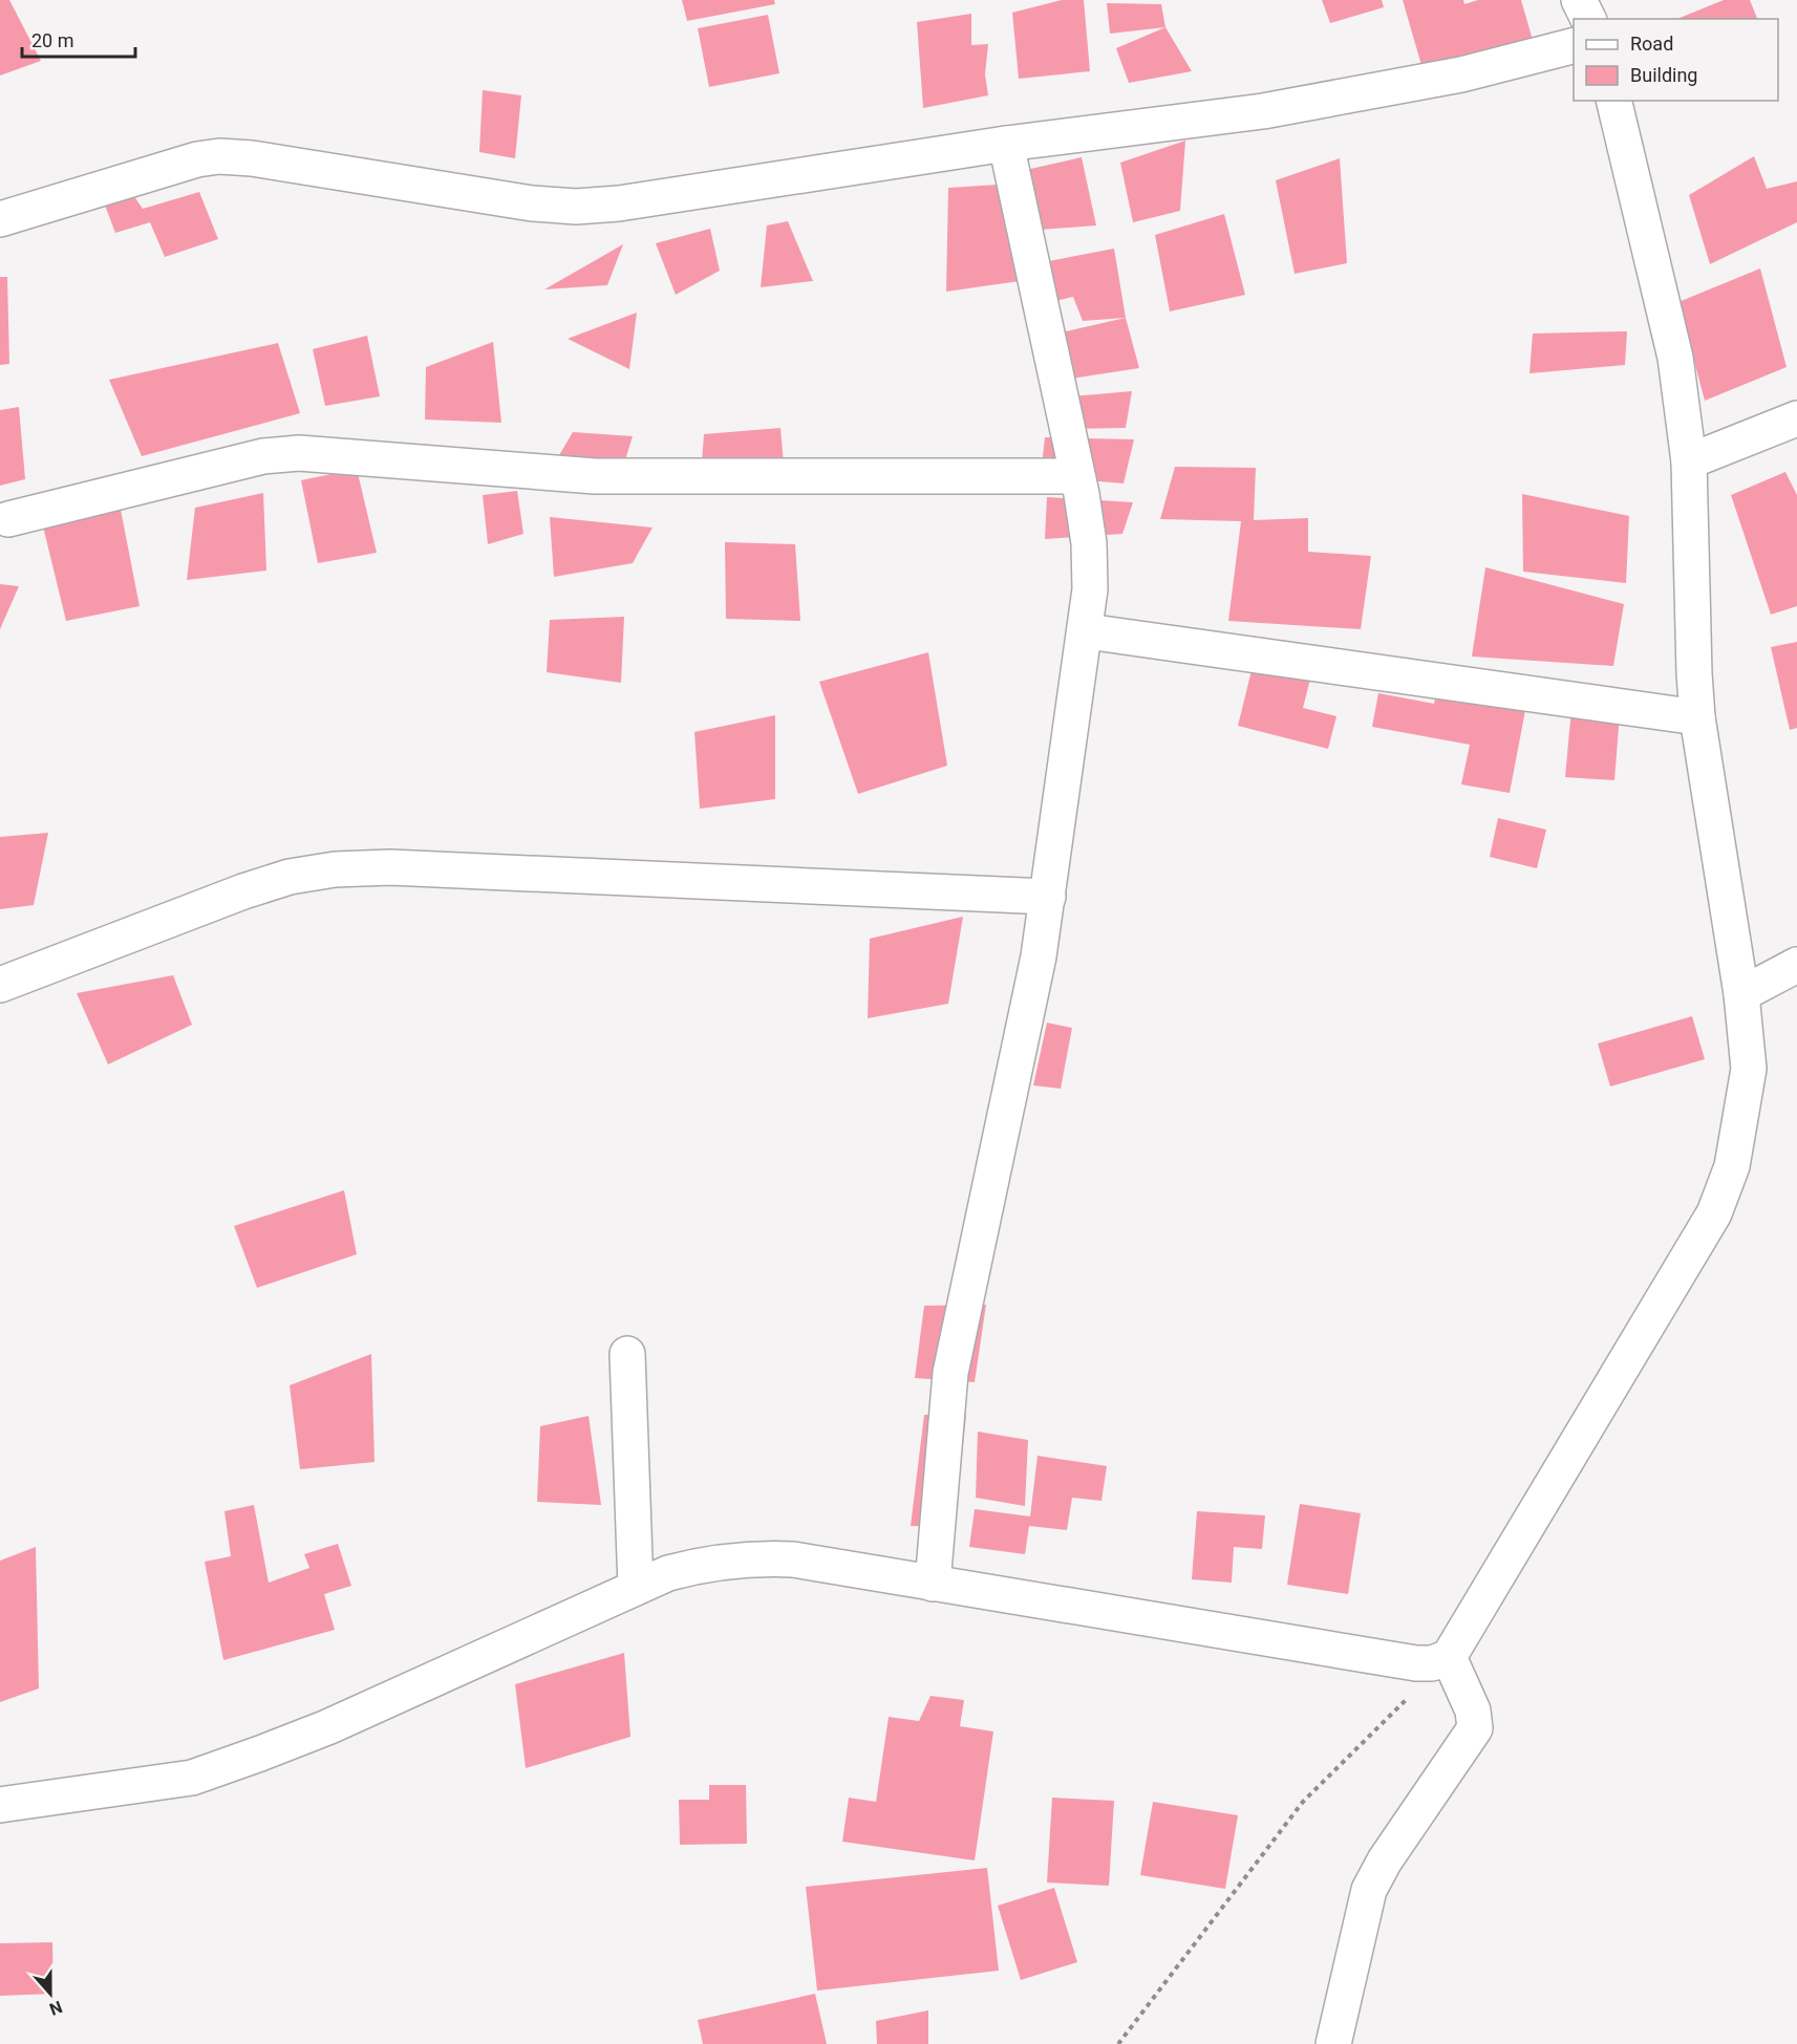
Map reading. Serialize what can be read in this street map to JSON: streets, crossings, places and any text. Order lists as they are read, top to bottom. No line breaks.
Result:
{"legend":["Road","Building"],"scale_bar":"20 m","north":"bottom"}
